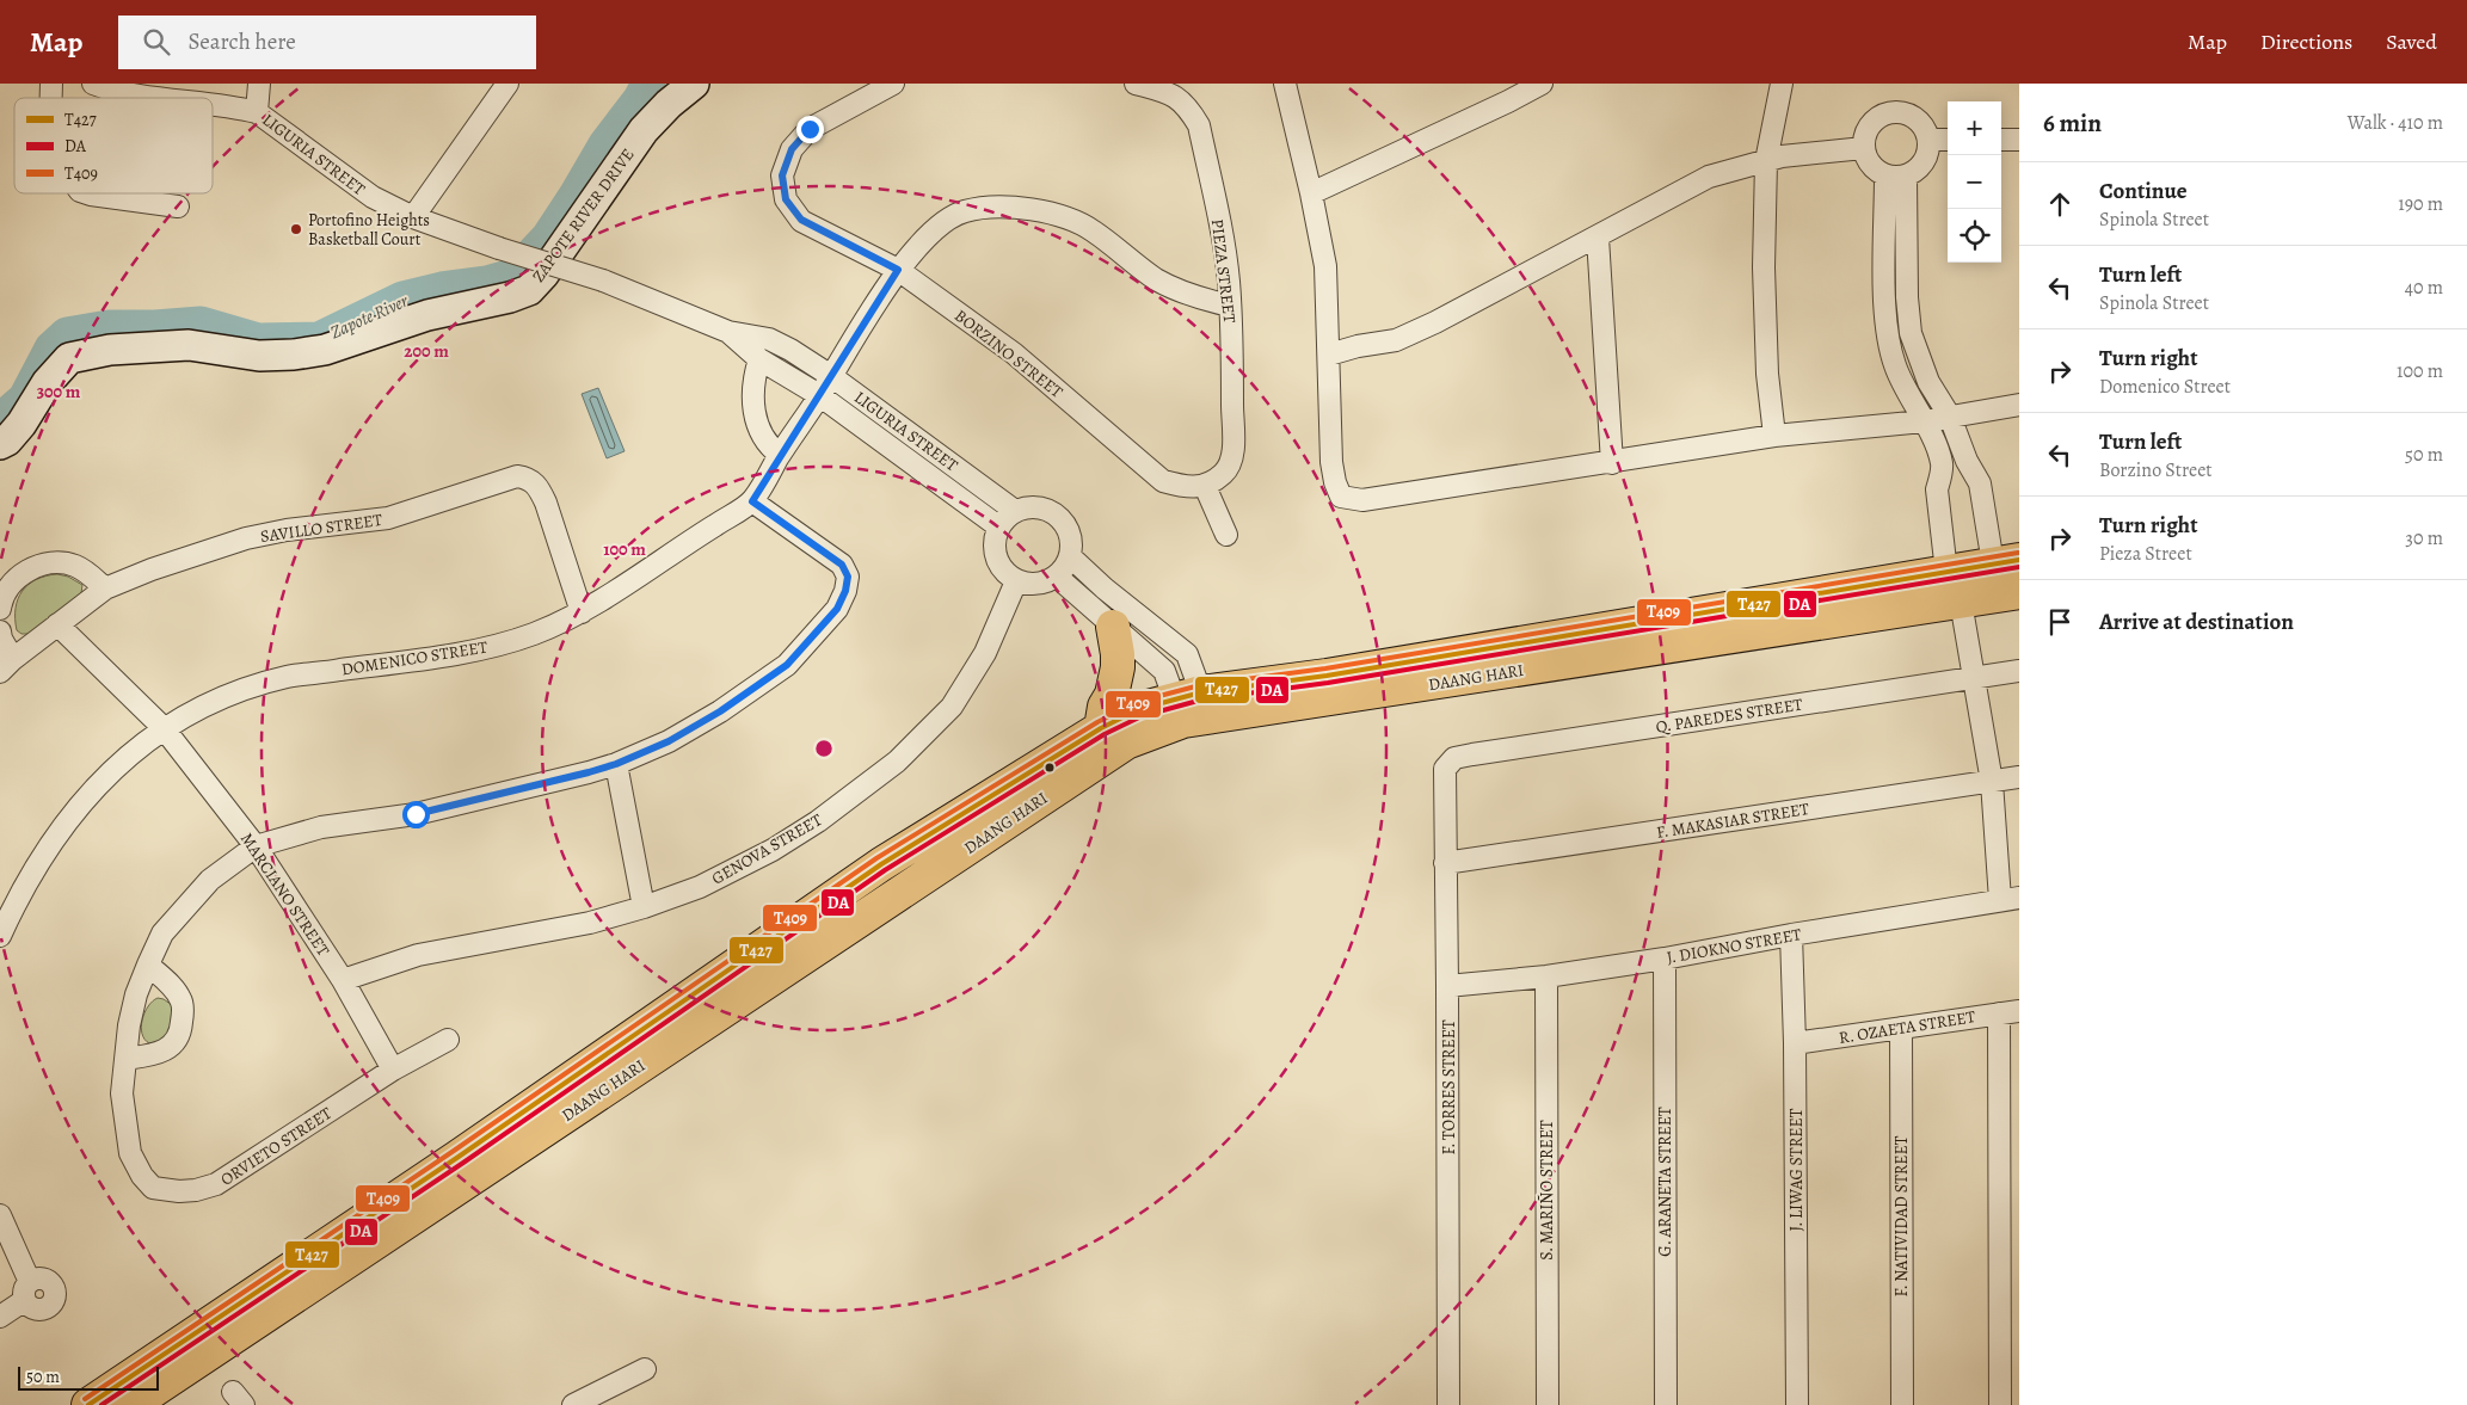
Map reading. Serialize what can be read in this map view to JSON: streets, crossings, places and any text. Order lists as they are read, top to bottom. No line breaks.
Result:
{"streets":{"main road":["DAANG HARI"],"street":["LIGURIA STREET","ZAPOTE RIVER DRIVE","PIEZA STREET","BORZINO STREET","SAVILLO STREET","DOMENICO STREET","Q. PAREDES STREET","F. MAKASIAR STREET","GENOVA STREET","MARCIANO STREET","J. DIOKNO STREET","R. OZAETA STREET","F. TORRES STREET","ORVIETO STREET","J. LIWAG STREET","G. ARANETA STREET","S. MARIÑO STREET","F. NATIVIDAD STREET"]},"crossings":[["LIGURIA STREET","DOMENICO STREET"],["LIGURIA STREET","GENOVA STREET"],["PIEZA STREET","BORZINO STREET"],["PIEZA STREET","DOMENICO STREET"],["BORZINO STREET","DOMENICO STREET"],["SAVILLO STREET","DOMENICO STREET"],["SAVILLO STREET","MARCIANO STREET"],["DOMENICO STREET","MARCIANO STREET"],["Q. PAREDES STREET","F. TORRES STREET"],["F. MAKASIAR STREET","F. TORRES STREET"],["GENOVA STREET","MARCIANO STREET"],["MARCIANO STREET","ORVIETO STREET"],["J. DIOKNO STREET","F. TORRES STREET"],["J. DIOKNO STREET","J. LIWAG STREET"],["J. DIOKNO STREET","G. ARANETA STREET"],["J. DIOKNO STREET","S. MARIÑO STREET"],["R. OZAETA STREET","J. LIWAG STREET"],["R. OZAETA STREET","F. NATIVIDAD STREET"]],"water":["Zapote River"],"places":["Portofino Heights Basketball Court"],"lines":["transit line T409","transit line T427","transit line DA"],"legend":["T427","DA","T409"],"scale_bar":"50 m","page":{"header":"Map","search":"Search here","nav":["Map","Directions","Saved"],"heading":["6 min","Walk · 410 m"],"map_buttons":["+","−"],"list":[["Continue","Spinola Street","190 m"],["Turn left","Spinola Street","40 m"],["Turn right","Domenico Street","100 m"],["Turn left","Borzino Street","50 m"],["Turn right","Pieza Street","30 m"],"Arrive at destination"],"scale":"50 m"},"rings":["200 m","300 m","100 m"]}
